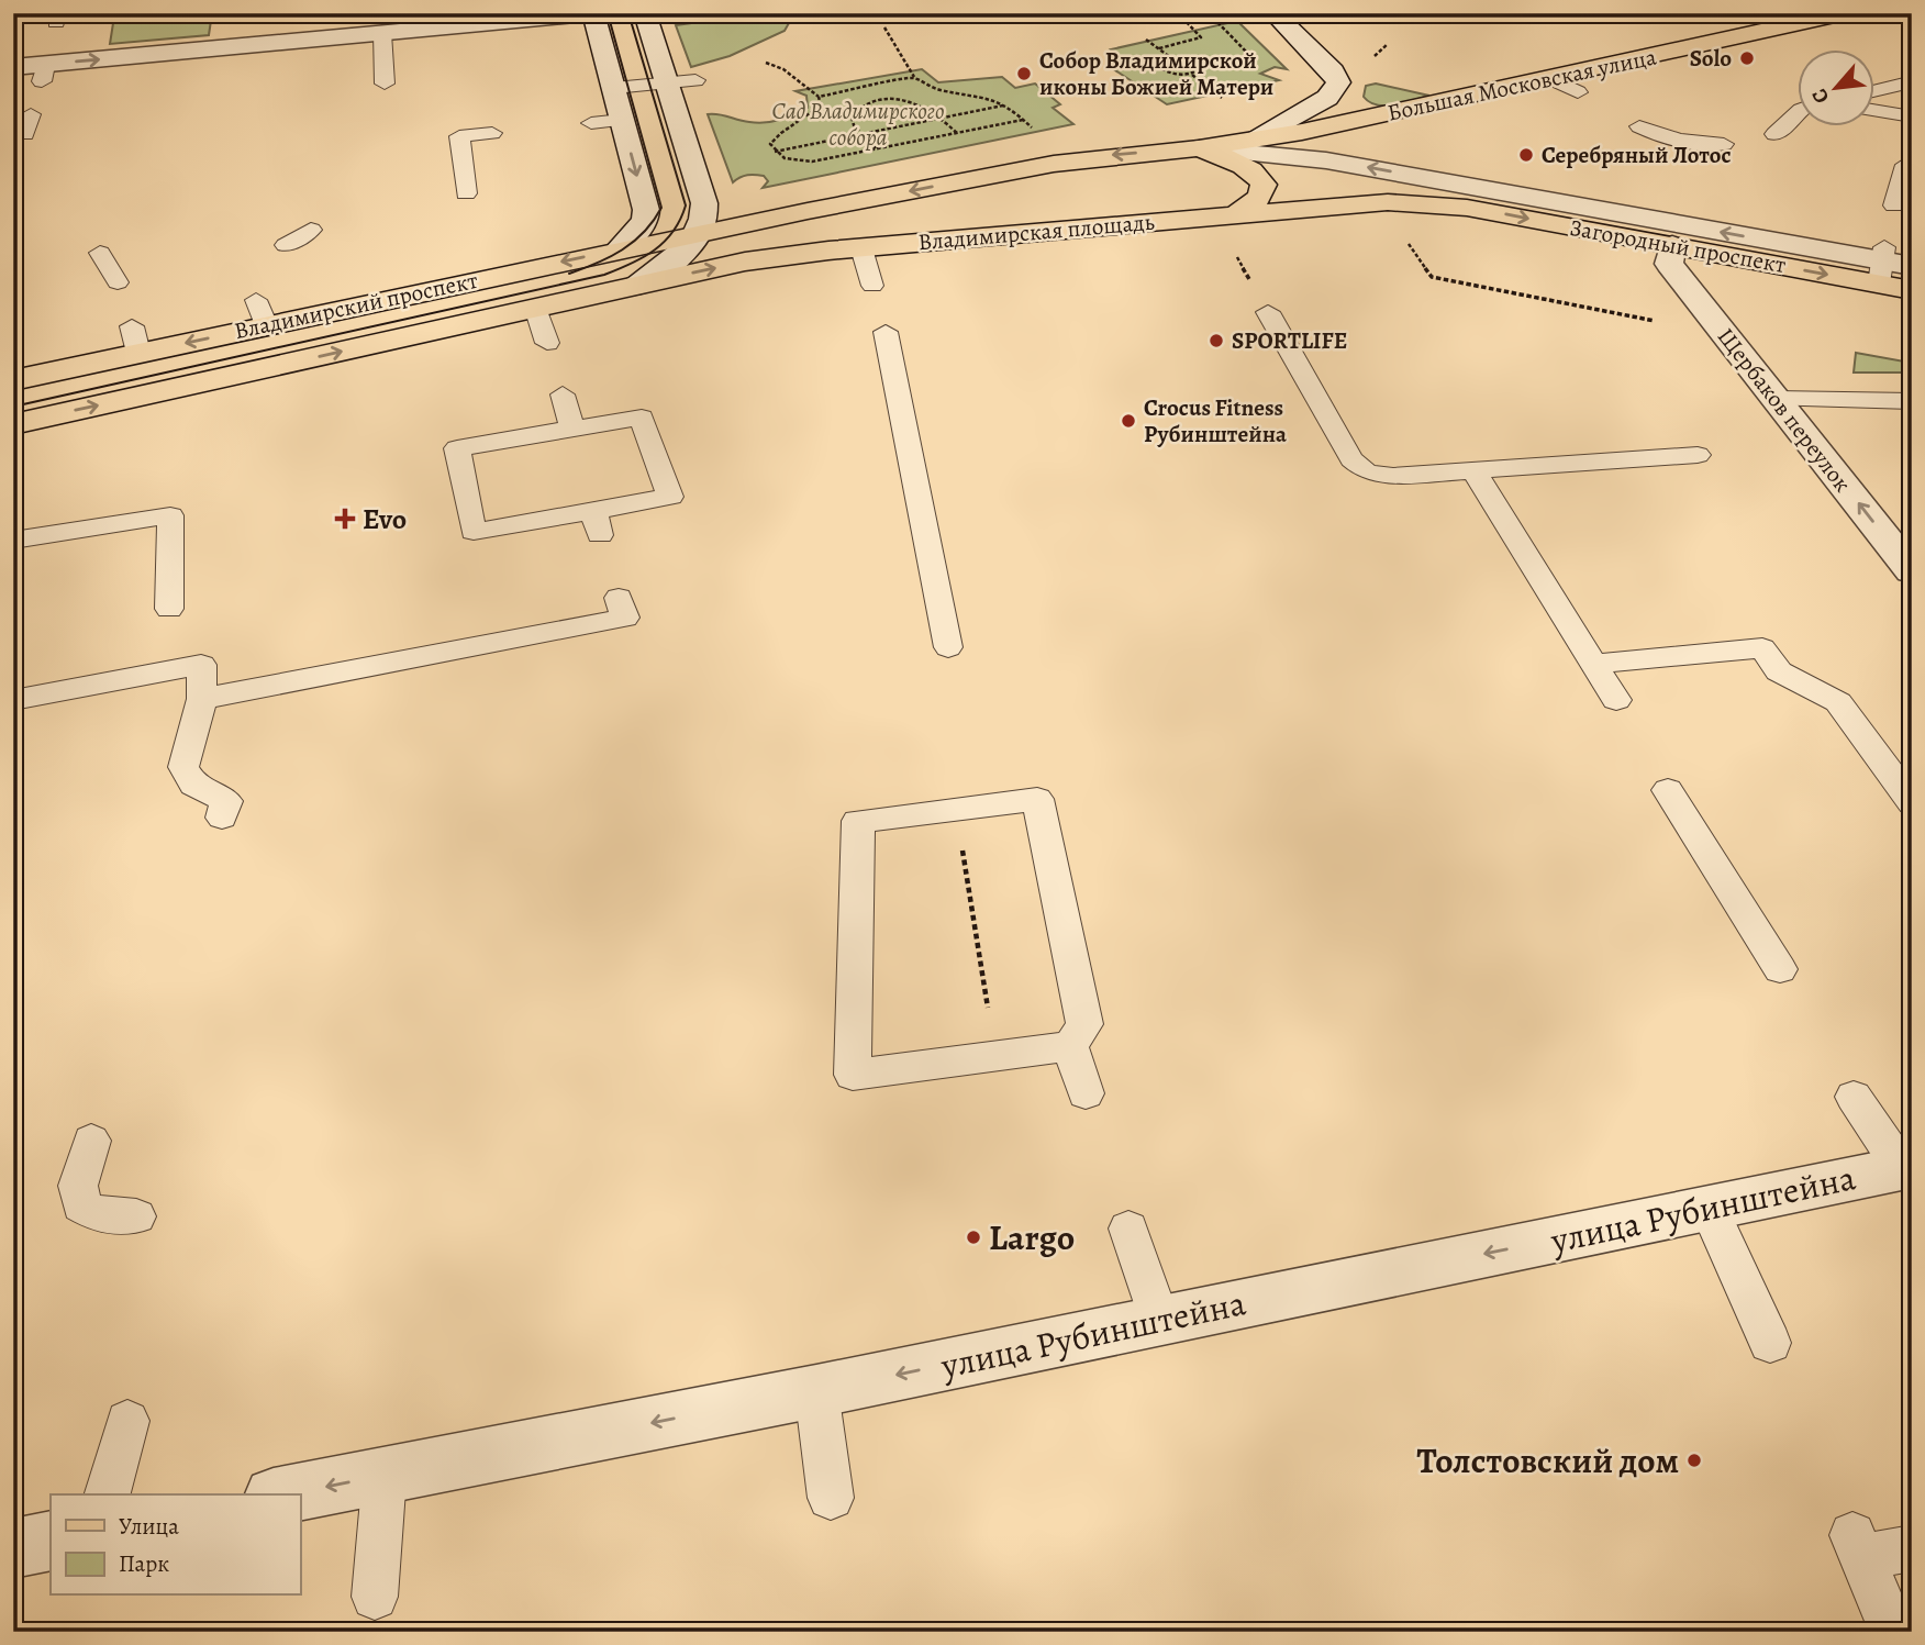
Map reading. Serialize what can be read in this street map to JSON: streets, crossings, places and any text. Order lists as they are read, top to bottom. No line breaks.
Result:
{"streets":{"main road":["Большая Московская улица","Владимирская площадь","Загородный проспект","Владимирский проспект"],"street":["Щербаков переулок","улица Рубинштейна"]},"crossings":[["Большая Московская улица","Владимирская площадь"],["Владимирская площадь","Загородный проспект"],["Владимирская площадь","Владимирский проспект"],["Загородный проспект","Щербаков переулок"]],"one_way":["Щербаков переулок","улица Рубинштейна"],"parks":["Сад Владимирского собора"],"places":{"other":["Solo","Собор Владимирской иконы Божией Матери","Серебряный Лотос","SPORTLIFE","Crocus Fitness Рубинштейна","Largo","Толстовский дом"],"health":["Evo"]},"legend":["Улица","Парк"],"north":"bottom left"}
